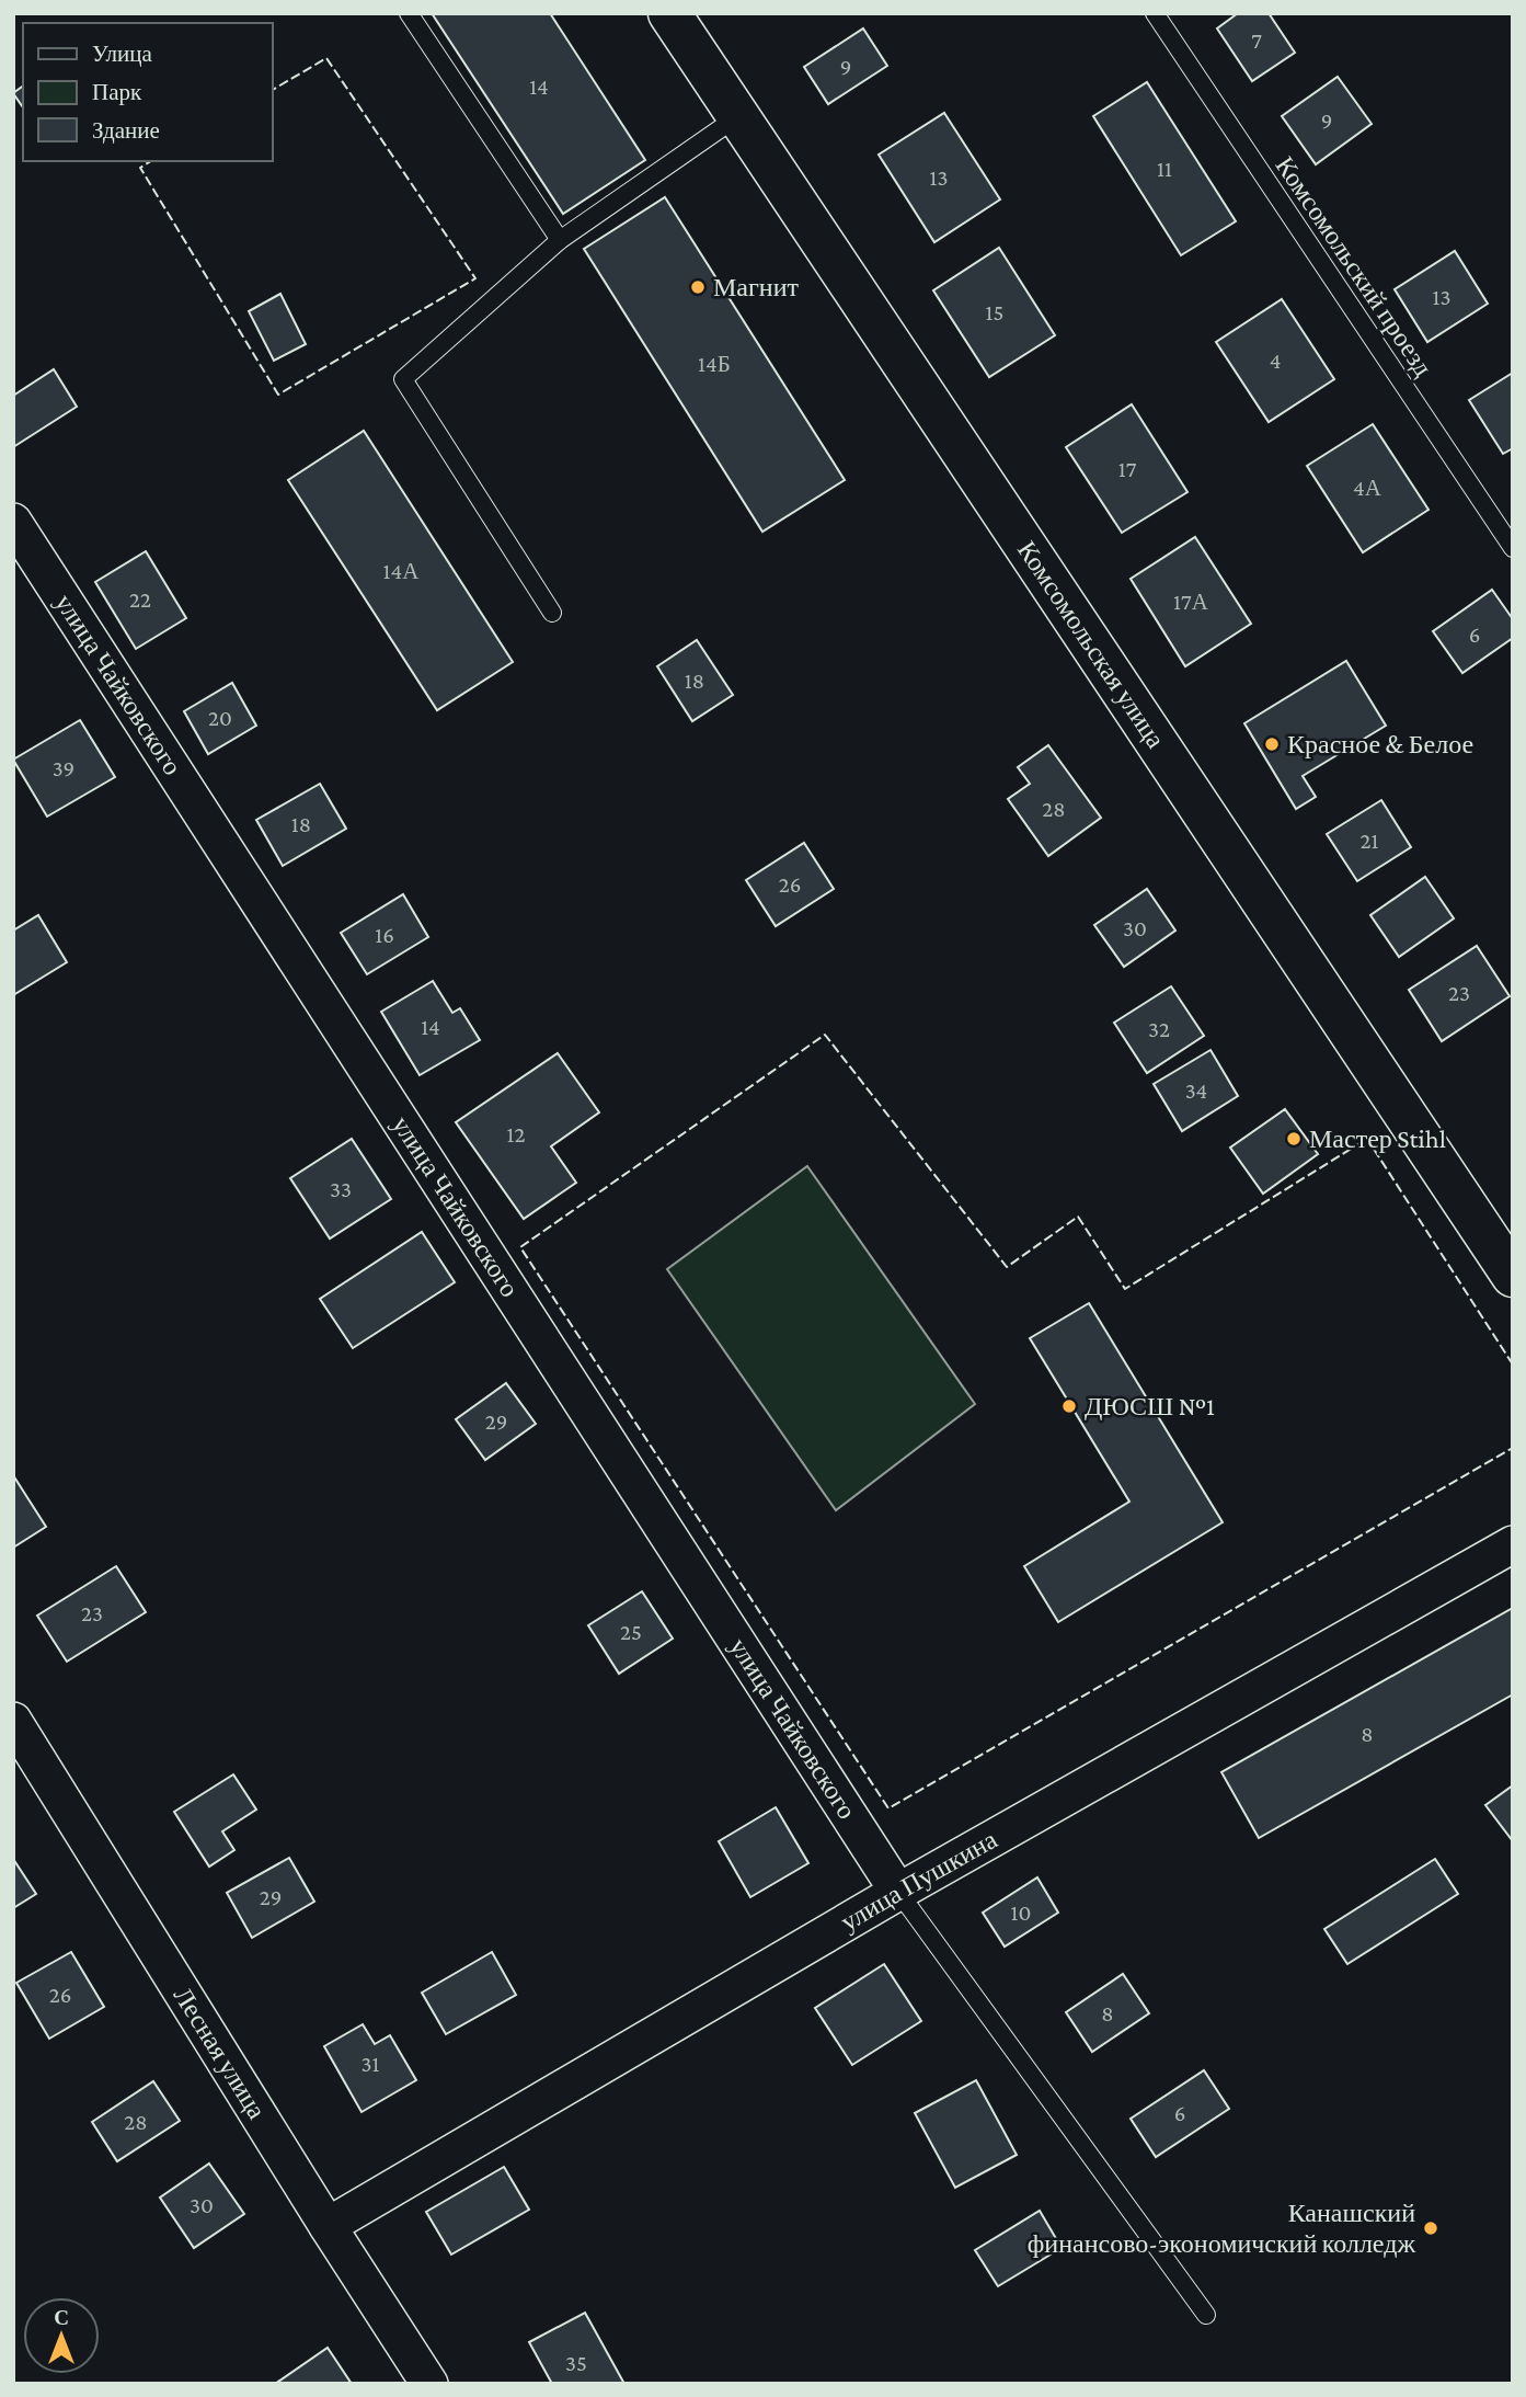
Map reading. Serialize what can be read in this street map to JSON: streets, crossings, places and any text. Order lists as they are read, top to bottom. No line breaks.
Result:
{"streets":{"main road":["Комсомольская улица"],"street":["улица Чайковского","улица Пушкина","Лесная улица"],"lane":["Комсомольский проезд"]},"crossings":[["улица Чайковского","улица Пушкина"],["улица Пушкина","Лесная улица"]],"places":["Магнит","Красное & Белое","Мастер Stihl","ДЮСШ №1","Канашский финансово-экономичский колледж"],"house_numbers":["7","9","14","9","11","13","13","15","4","14Б","17","4А","14А","22","17А","6","18","20","39","28","18","21","26","30","16","23","14","32","34","12","33","29","23","25","8","29","10","26","8","31","6","28","30","35"],"legend":["Улица","Парк","Здание"],"north":"top"}
